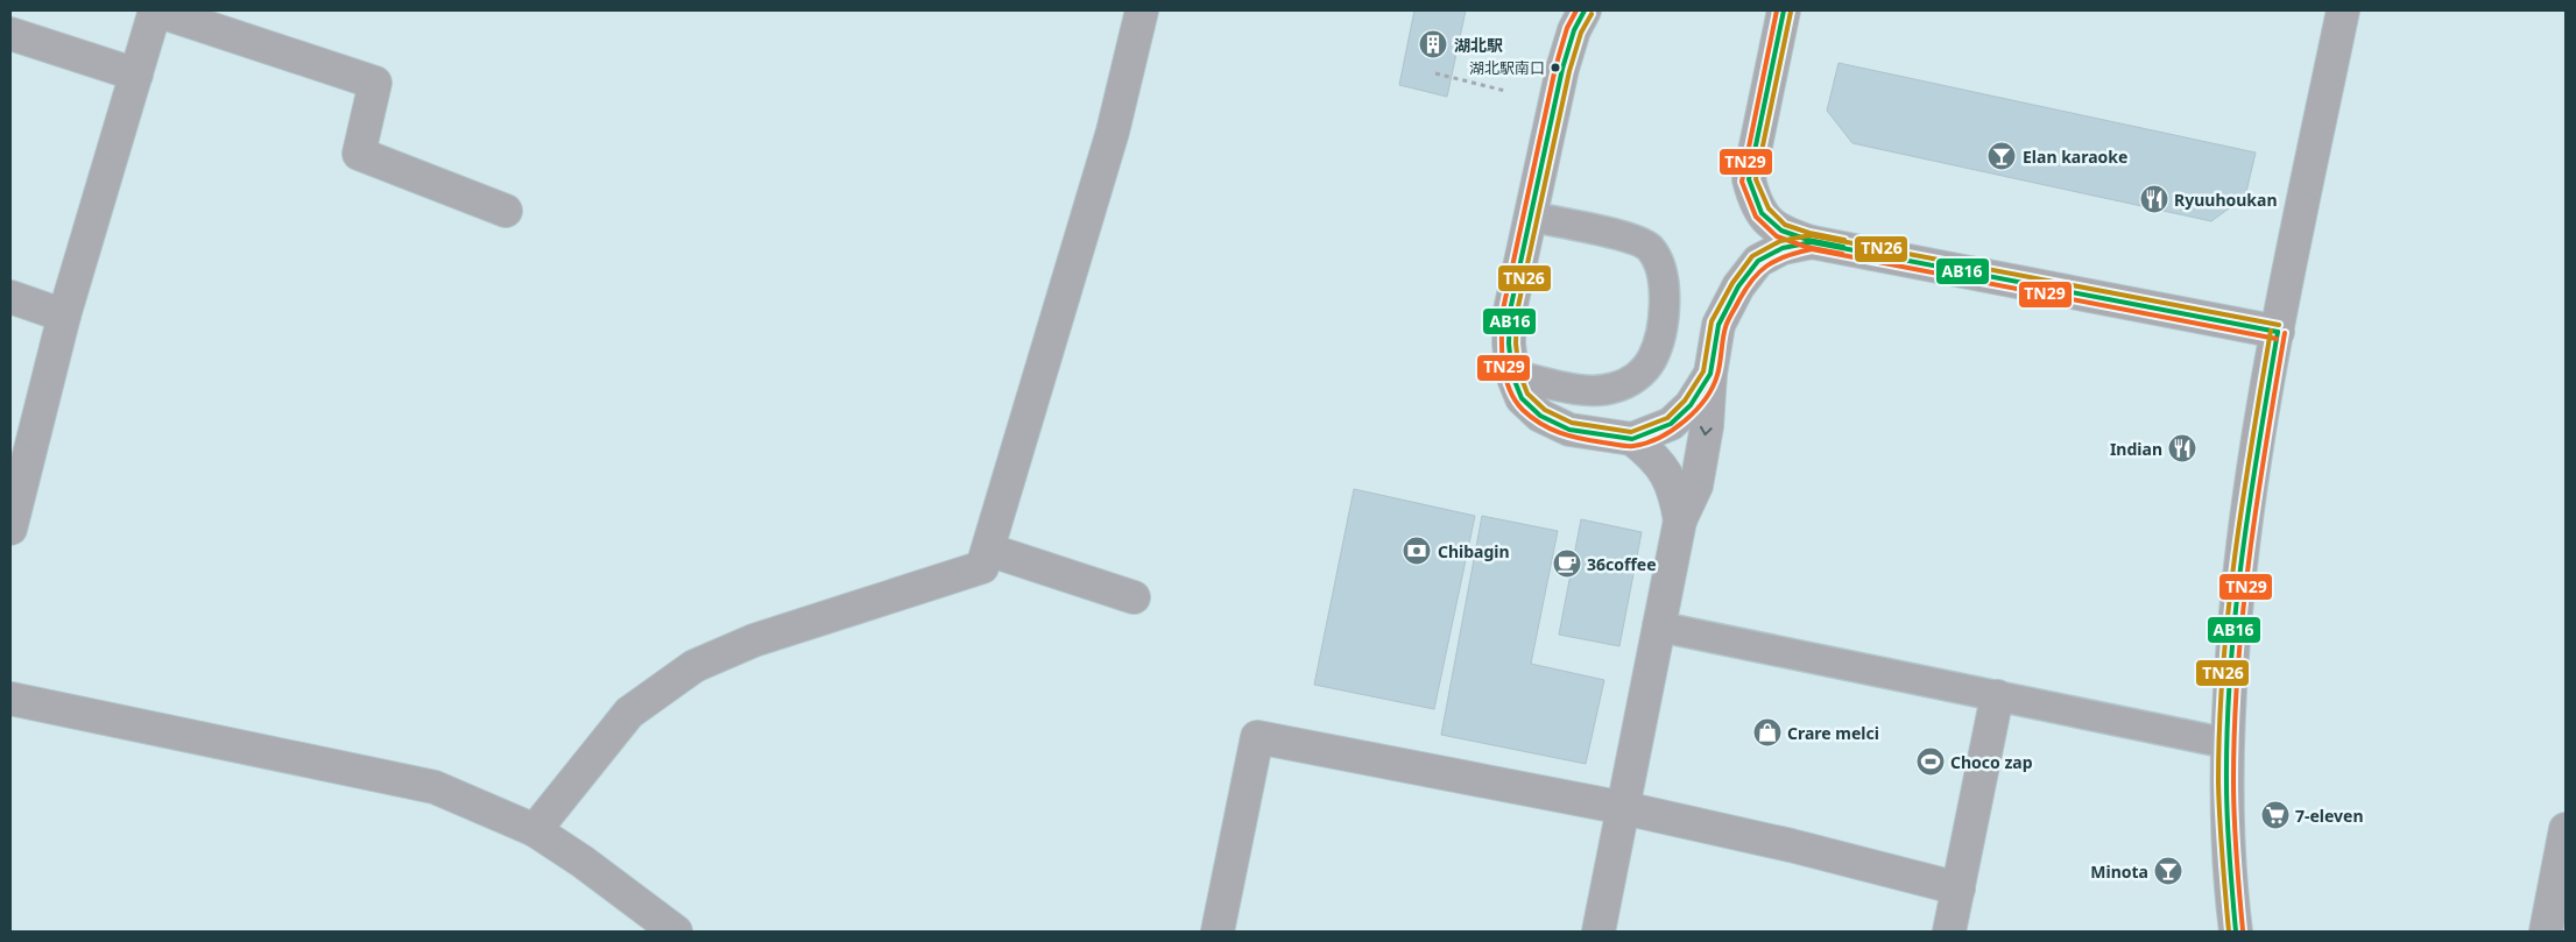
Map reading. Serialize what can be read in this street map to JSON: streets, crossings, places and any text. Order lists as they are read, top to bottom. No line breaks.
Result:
{"places":{"building":["湖北駅"],"other":["湖北駅南口"],"bar":["Elan karaoke","Minota"],"restaurant":["Ryuuhoukan","Indian"],"bank":["Chibagin"],"cafe":["36coffee"],"shop":["Crare melci"],"sports":["Choco zap"],"supermarket":["7-eleven"]},"lines":["transit line AB16","transit line TN29","transit line TN26"]}
